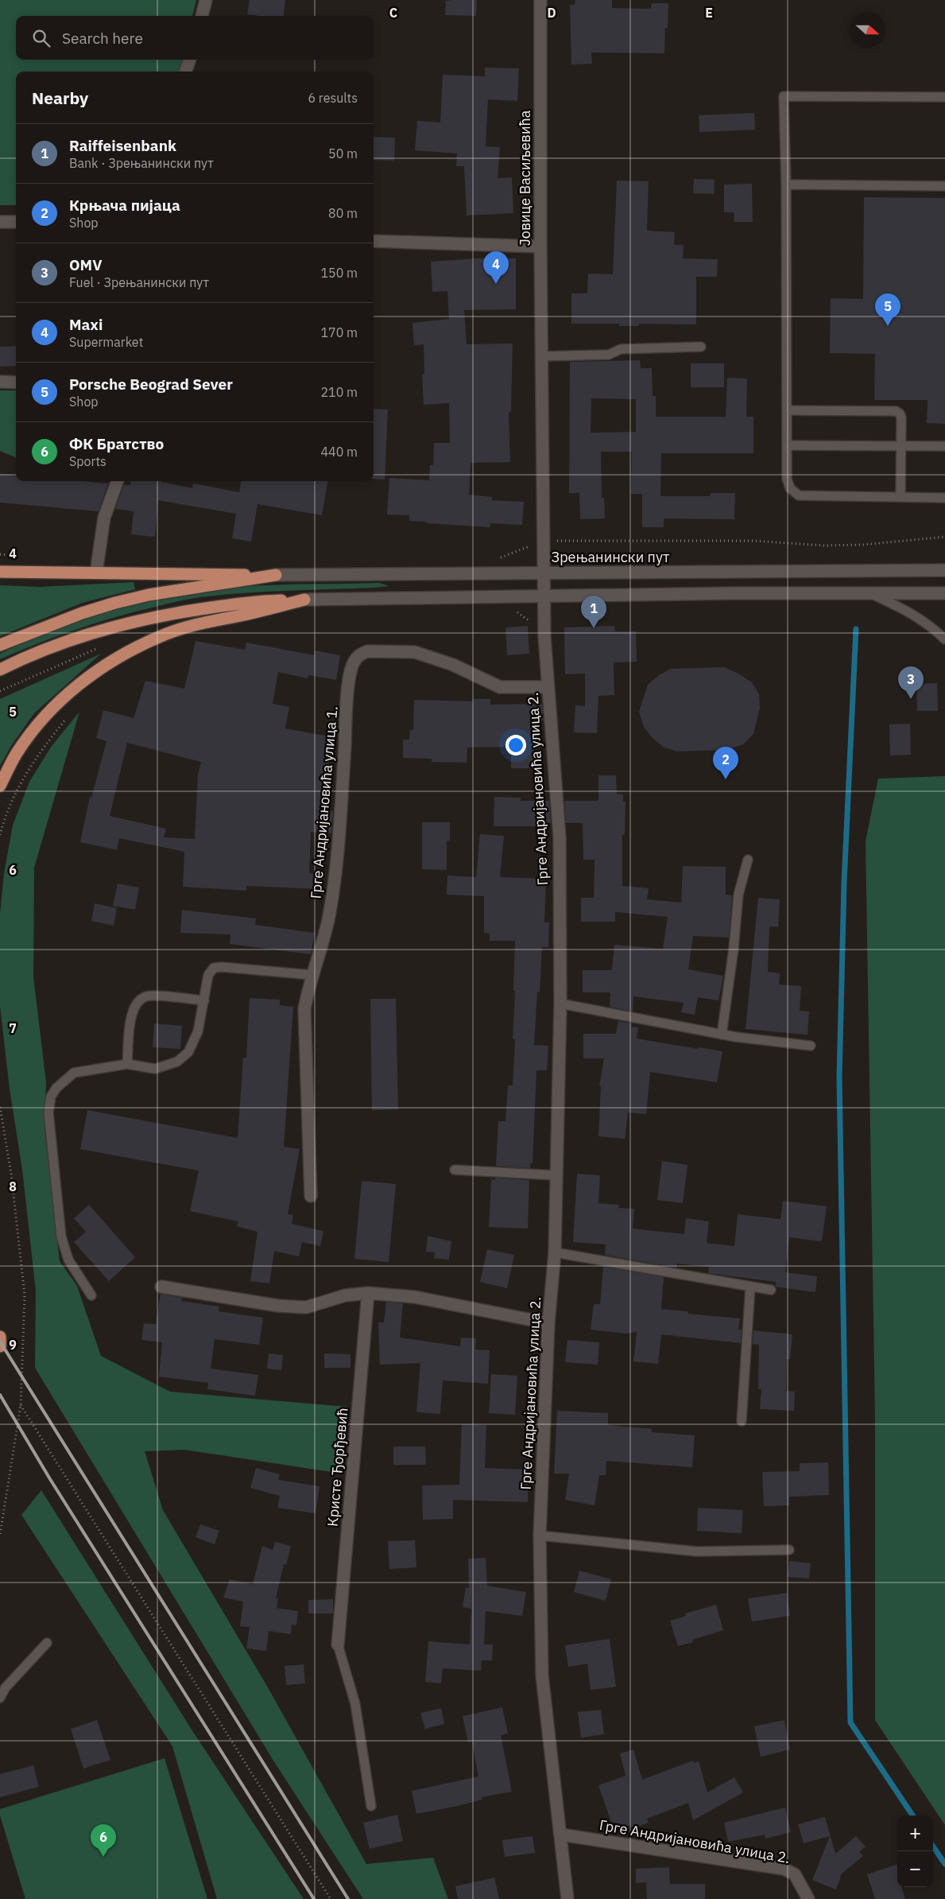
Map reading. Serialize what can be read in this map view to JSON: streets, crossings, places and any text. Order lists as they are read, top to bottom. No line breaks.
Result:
{"streets":{"street":["Јовице Васиљевића","Зрењанински пут","Грге Андријановића улица 2.","Грге Андријановића улица 1.","Кристе Ђорђевић"]},"crossings":[["Јовице Васиљевића","Зрењанински пут"],["Јовице Васиљевића","Грге Андријановића улица 2."],["Грге Андријановића улица 2.","Грге Андријановића улица 1."]],"north":"right","page":{"search":"Search here","heading":["Nearby","6 results"],"list":[{"mark":"1","name":"Raiffeisenbank","note":"Bank · Зрењанински пут","value":"50 m"},{"mark":"2","name":"Крњача пијаца","note":"Shop","value":"80 m"},{"mark":"3","name":"OMV","note":"Fuel · Зрењанински пут","value":"150 m"},{"mark":"4","name":"Maxi","note":"Supermarket","value":"170 m"},{"mark":"5","name":"Porsche Beograd Sever","note":"Shop","value":"210 m"},{"mark":"6","name":"ФК Братство","note":"Sports","value":"440 m"}],"pins":["4","5","1","3","2","6"],"map_buttons":["+","−"]},"grid":{"columns":["C","D","E"],"rows":["4","5","6","7","8","9"]}}
